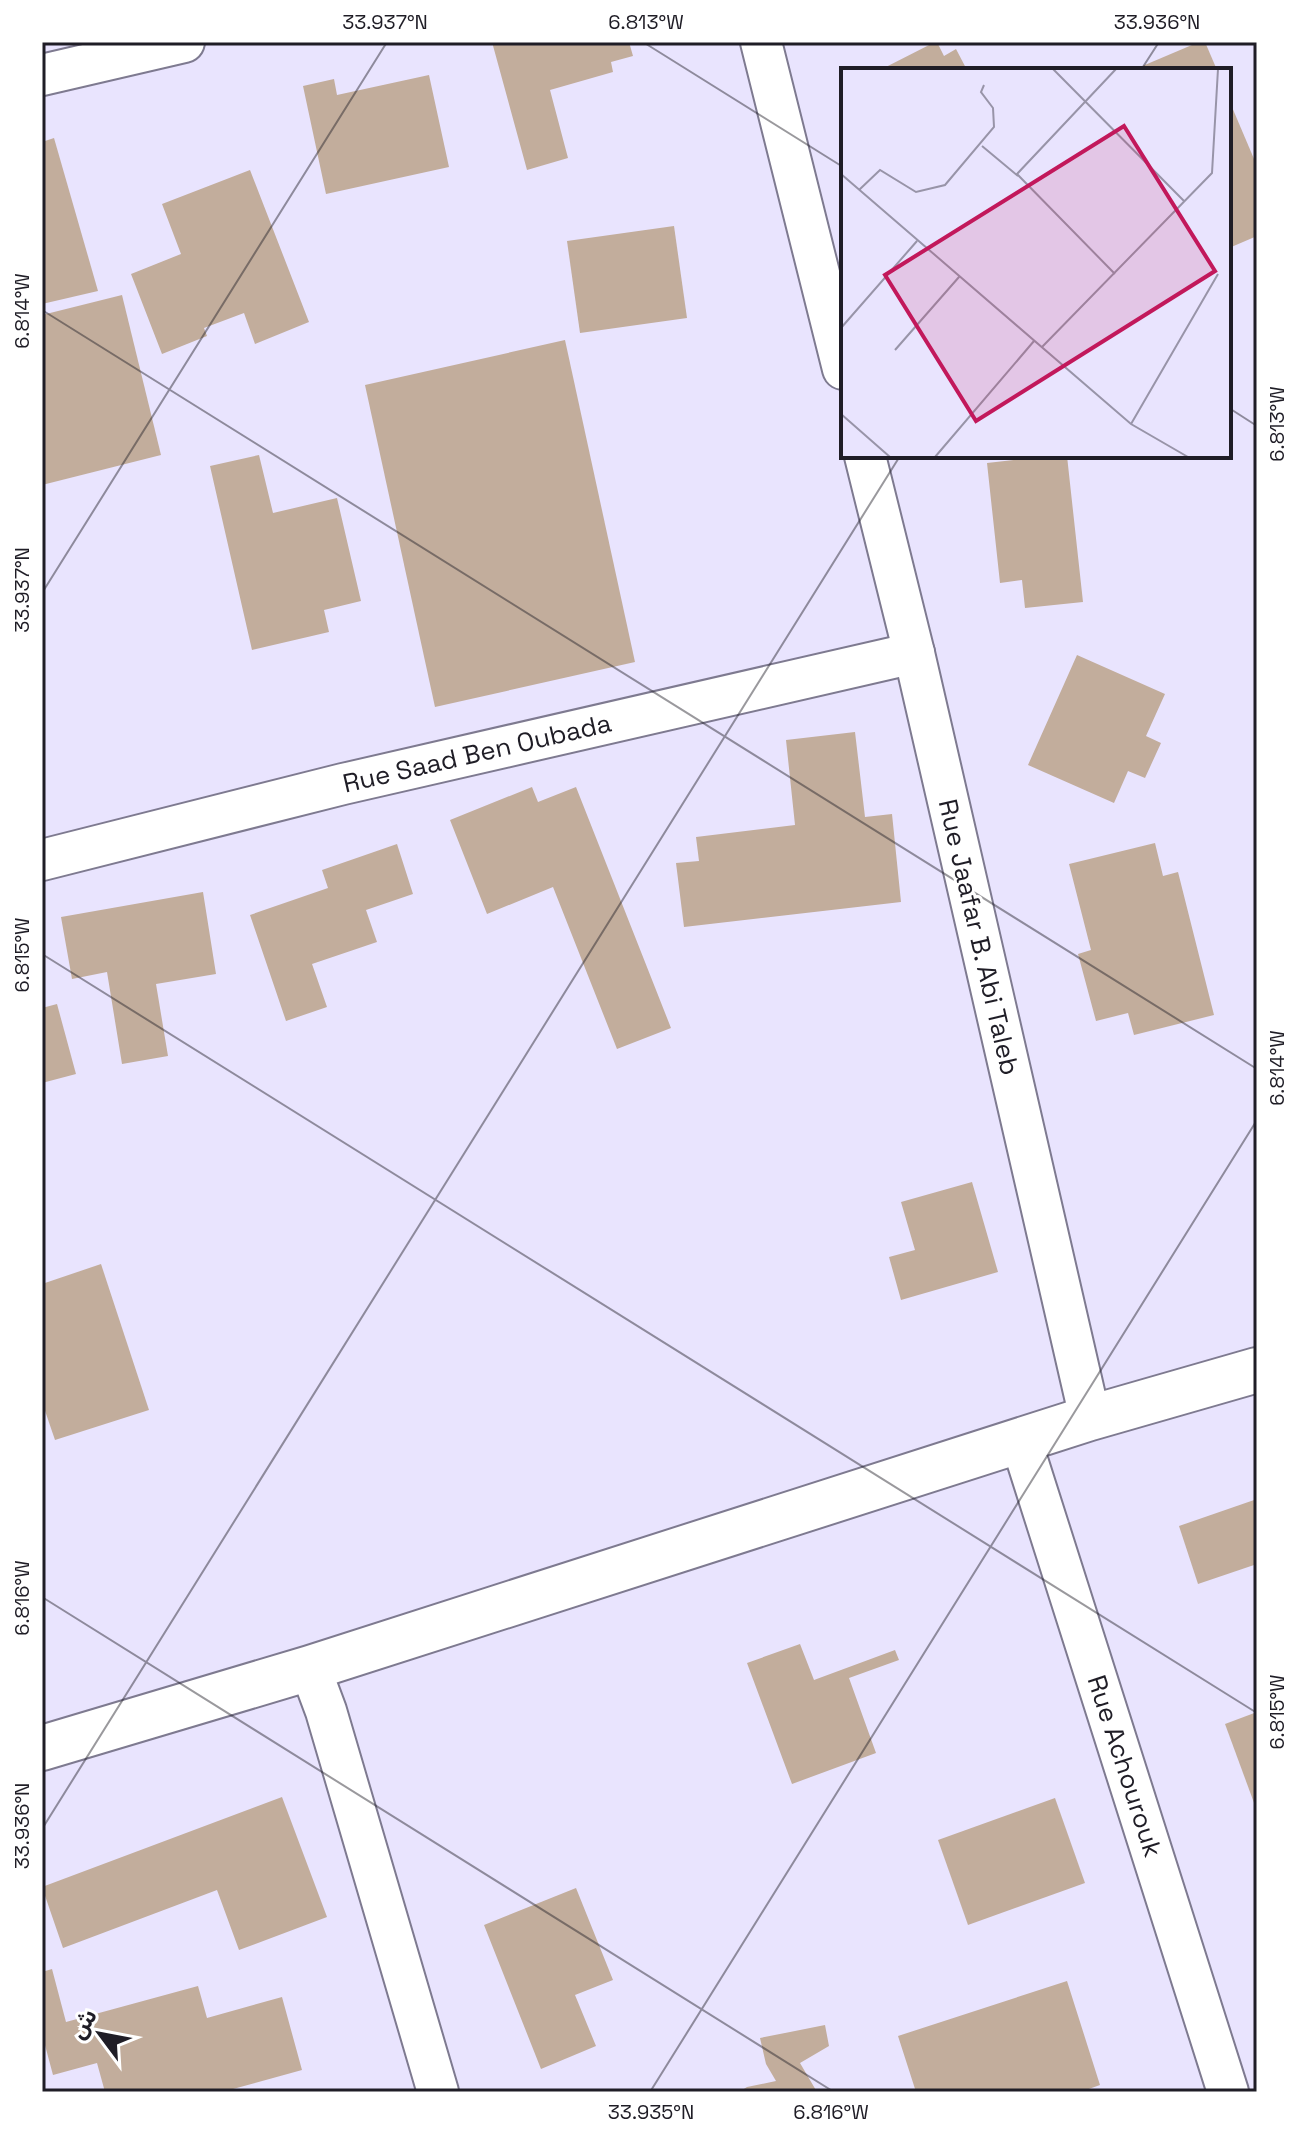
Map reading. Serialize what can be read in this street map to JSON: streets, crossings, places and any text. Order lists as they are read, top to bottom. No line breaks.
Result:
{"streets":{"street":["Rue Saad Ben Oubada","Rue Jaafar B. Abi Taleb","Rue Achourouk"]},"crossings":[["Rue Saad Ben Oubada","Rue Jaafar B. Abi Taleb"]],"north":"top left","coordinates":["33.937°N","6.813°W","33.936°N","6.814°W","6.815°W","6.816°W","33.935°N"]}
